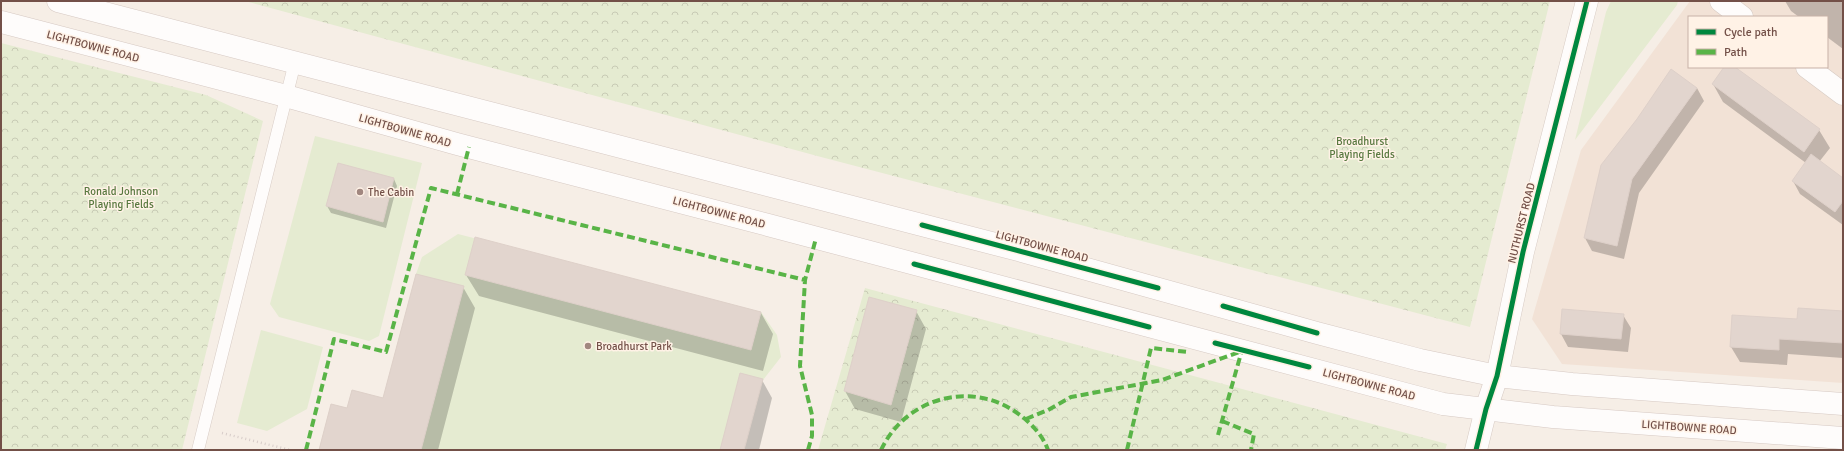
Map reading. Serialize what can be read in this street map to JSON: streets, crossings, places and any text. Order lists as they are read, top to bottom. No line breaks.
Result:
{"streets":{"main road":["LIGHTBOWNE ROAD","NUTHURST ROAD"]},"crossings":[["LIGHTBOWNE ROAD","NUTHURST ROAD"]],"parks":["Broadhurst Playing Fields","Ronald Johnson Playing Fields"],"places":["The Cabin","Broadhurst Park"],"legend":["Cycle path","Path"]}
